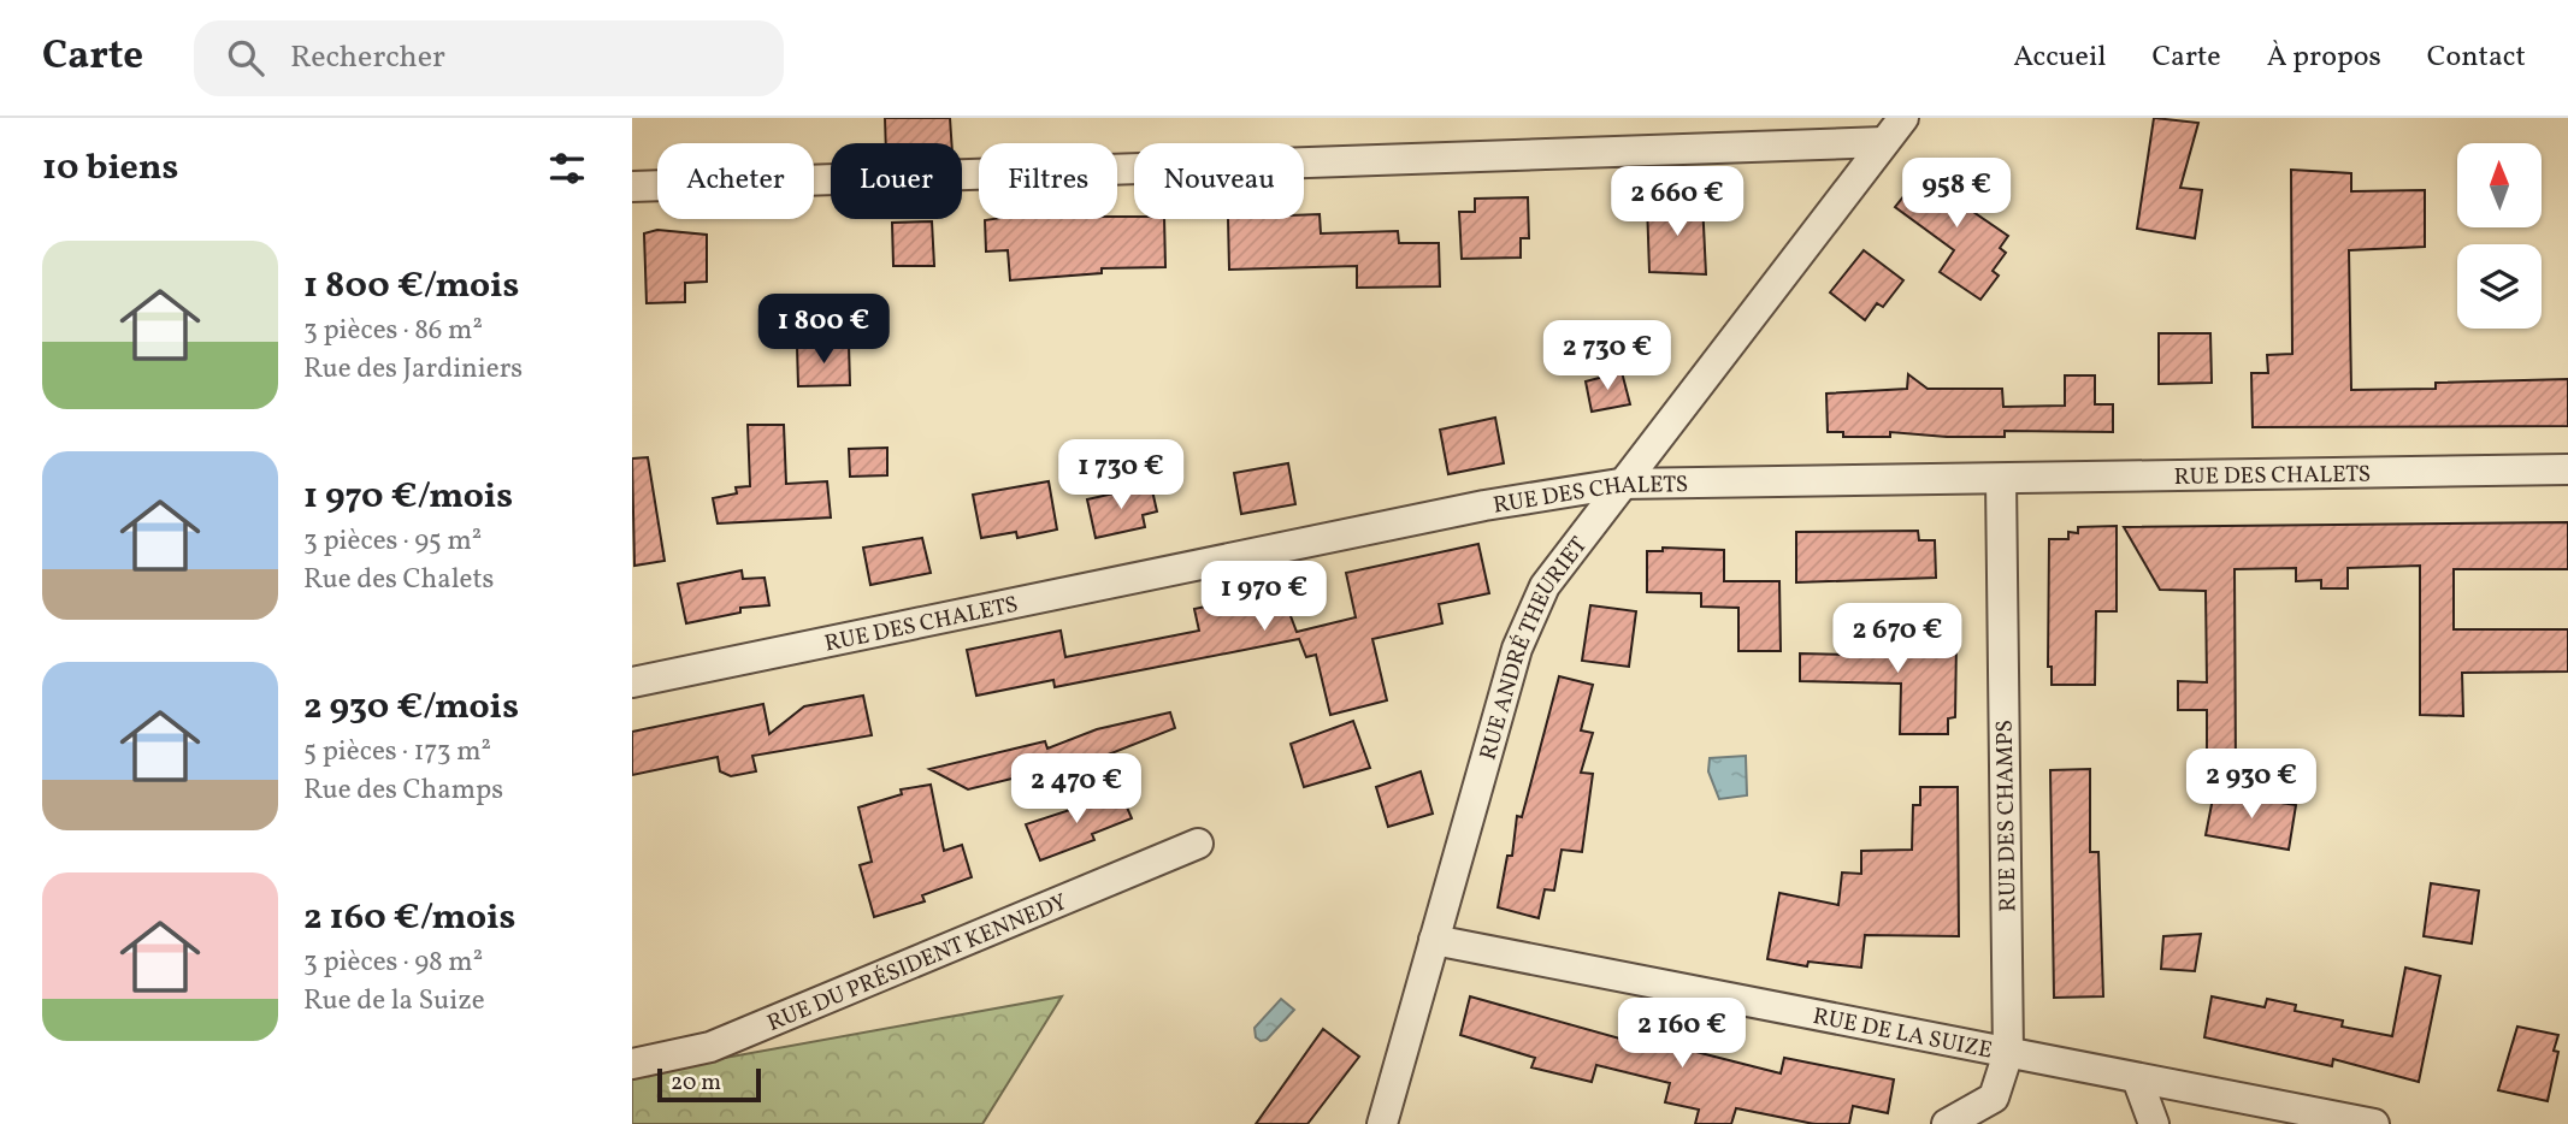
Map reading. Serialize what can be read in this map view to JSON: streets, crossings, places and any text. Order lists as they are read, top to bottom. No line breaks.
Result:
{"streets":{"street":["RUE DES CHALETS","RUE ANDRÉ THEURIET","RUE DES CHAMPS","RUE DU PRÉSIDENT KENNEDY","RUE DE LA SUIZE"]},"crossings":[["RUE DES CHALETS","RUE ANDRÉ THEURIET"],["RUE DES CHALETS","RUE DES CHAMPS"],["RUE ANDRÉ THEURIET","RUE DE LA SUIZE"],["RUE DES CHAMPS","RUE DE LA SUIZE"]],"scale_bar":"20 m","north":"top","page":{"header":"Carte","search":"Rechercher","nav":["Accueil","Carte","À propos","Contact"],"heading":"10 biens","chip":["Acheter","Louer","Filtres","Nouveau"],"price":["958 €","2 660 €","1 800 €","2 730 €","1 730 €","1 970 €","2 670 €","2 930 €","2 470 €","2 160 €"],"list":[{"name":"1 800 €/mois","note":"3 pièces · 86 m² · Rue des Jardiniers"},{"name":"1 970 €/mois","note":"3 pièces · 95 m² · Rue des Chalets"},{"name":"2 930 €/mois","note":"5 pièces · 173 m² · Rue des Champs"},{"name":"2 160 €/mois","note":"3 pièces · 98 m² · Rue de la Suize"}],"scale":"20 m"}}
